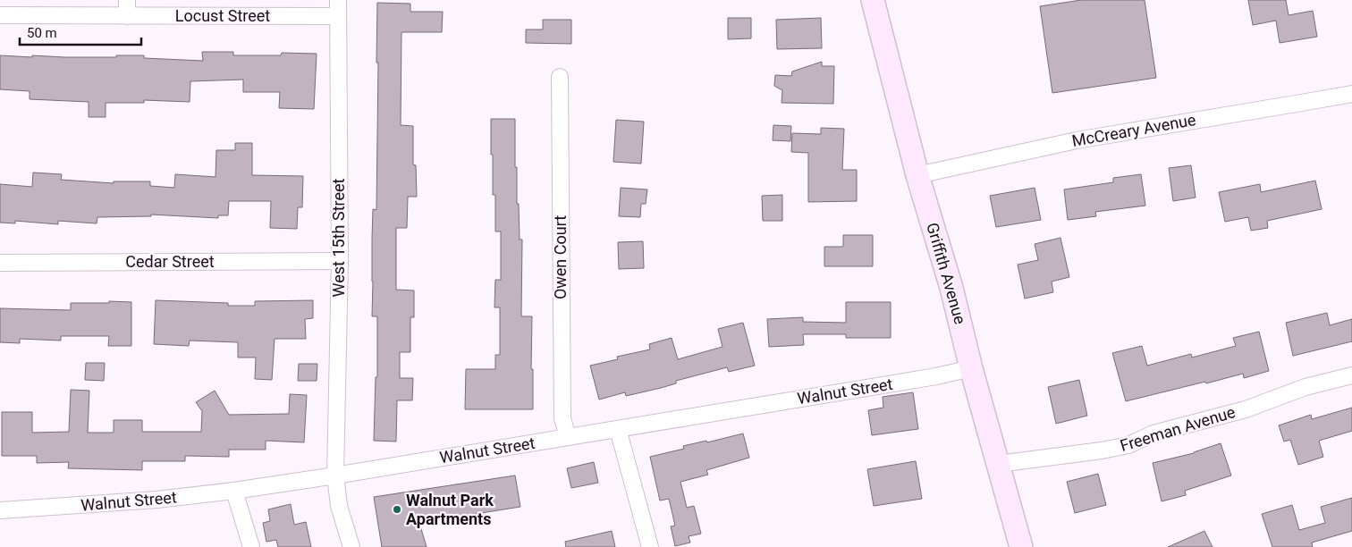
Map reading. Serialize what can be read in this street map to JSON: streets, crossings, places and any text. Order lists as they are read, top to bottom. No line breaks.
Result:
{"streets":{"street":["Locust Street","McCreary Avenue","West 15th Street","Owen Court","Cedar Street","Griffith Avenue","Walnut Street","Freeman Avenue"]},"crossings":[["Locust Street","West 15th Street"],["McCreary Avenue","Griffith Avenue"],["West 15th Street","Cedar Street"],["West 15th Street","Walnut Street"],["Owen Court","Walnut Street"],["Griffith Avenue","Walnut Street"],["Griffith Avenue","Freeman Avenue"]],"places":["Walnut Park Apartments"],"scale_bar":"50 m"}
